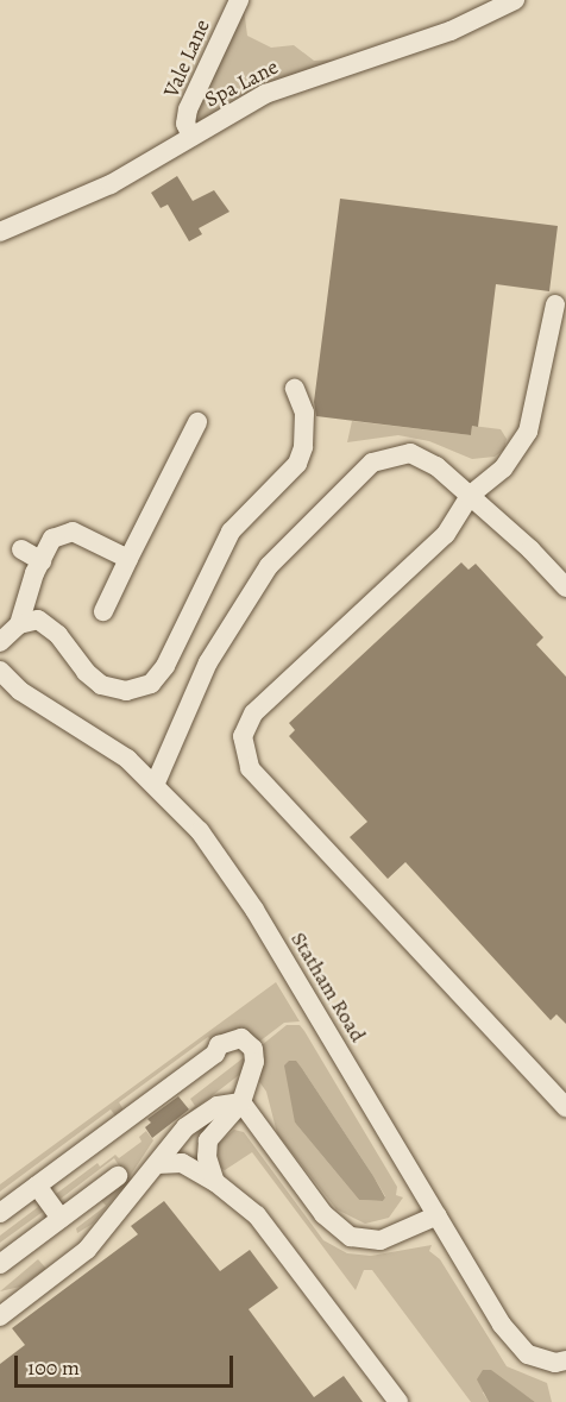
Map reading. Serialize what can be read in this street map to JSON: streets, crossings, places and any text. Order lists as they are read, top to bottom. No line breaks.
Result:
{"streets":{"street":["Vale Lane","Spa Lane","Statham Road"]},"crossings":[["Vale Lane","Spa Lane"]],"scale_bar":"100 m"}
